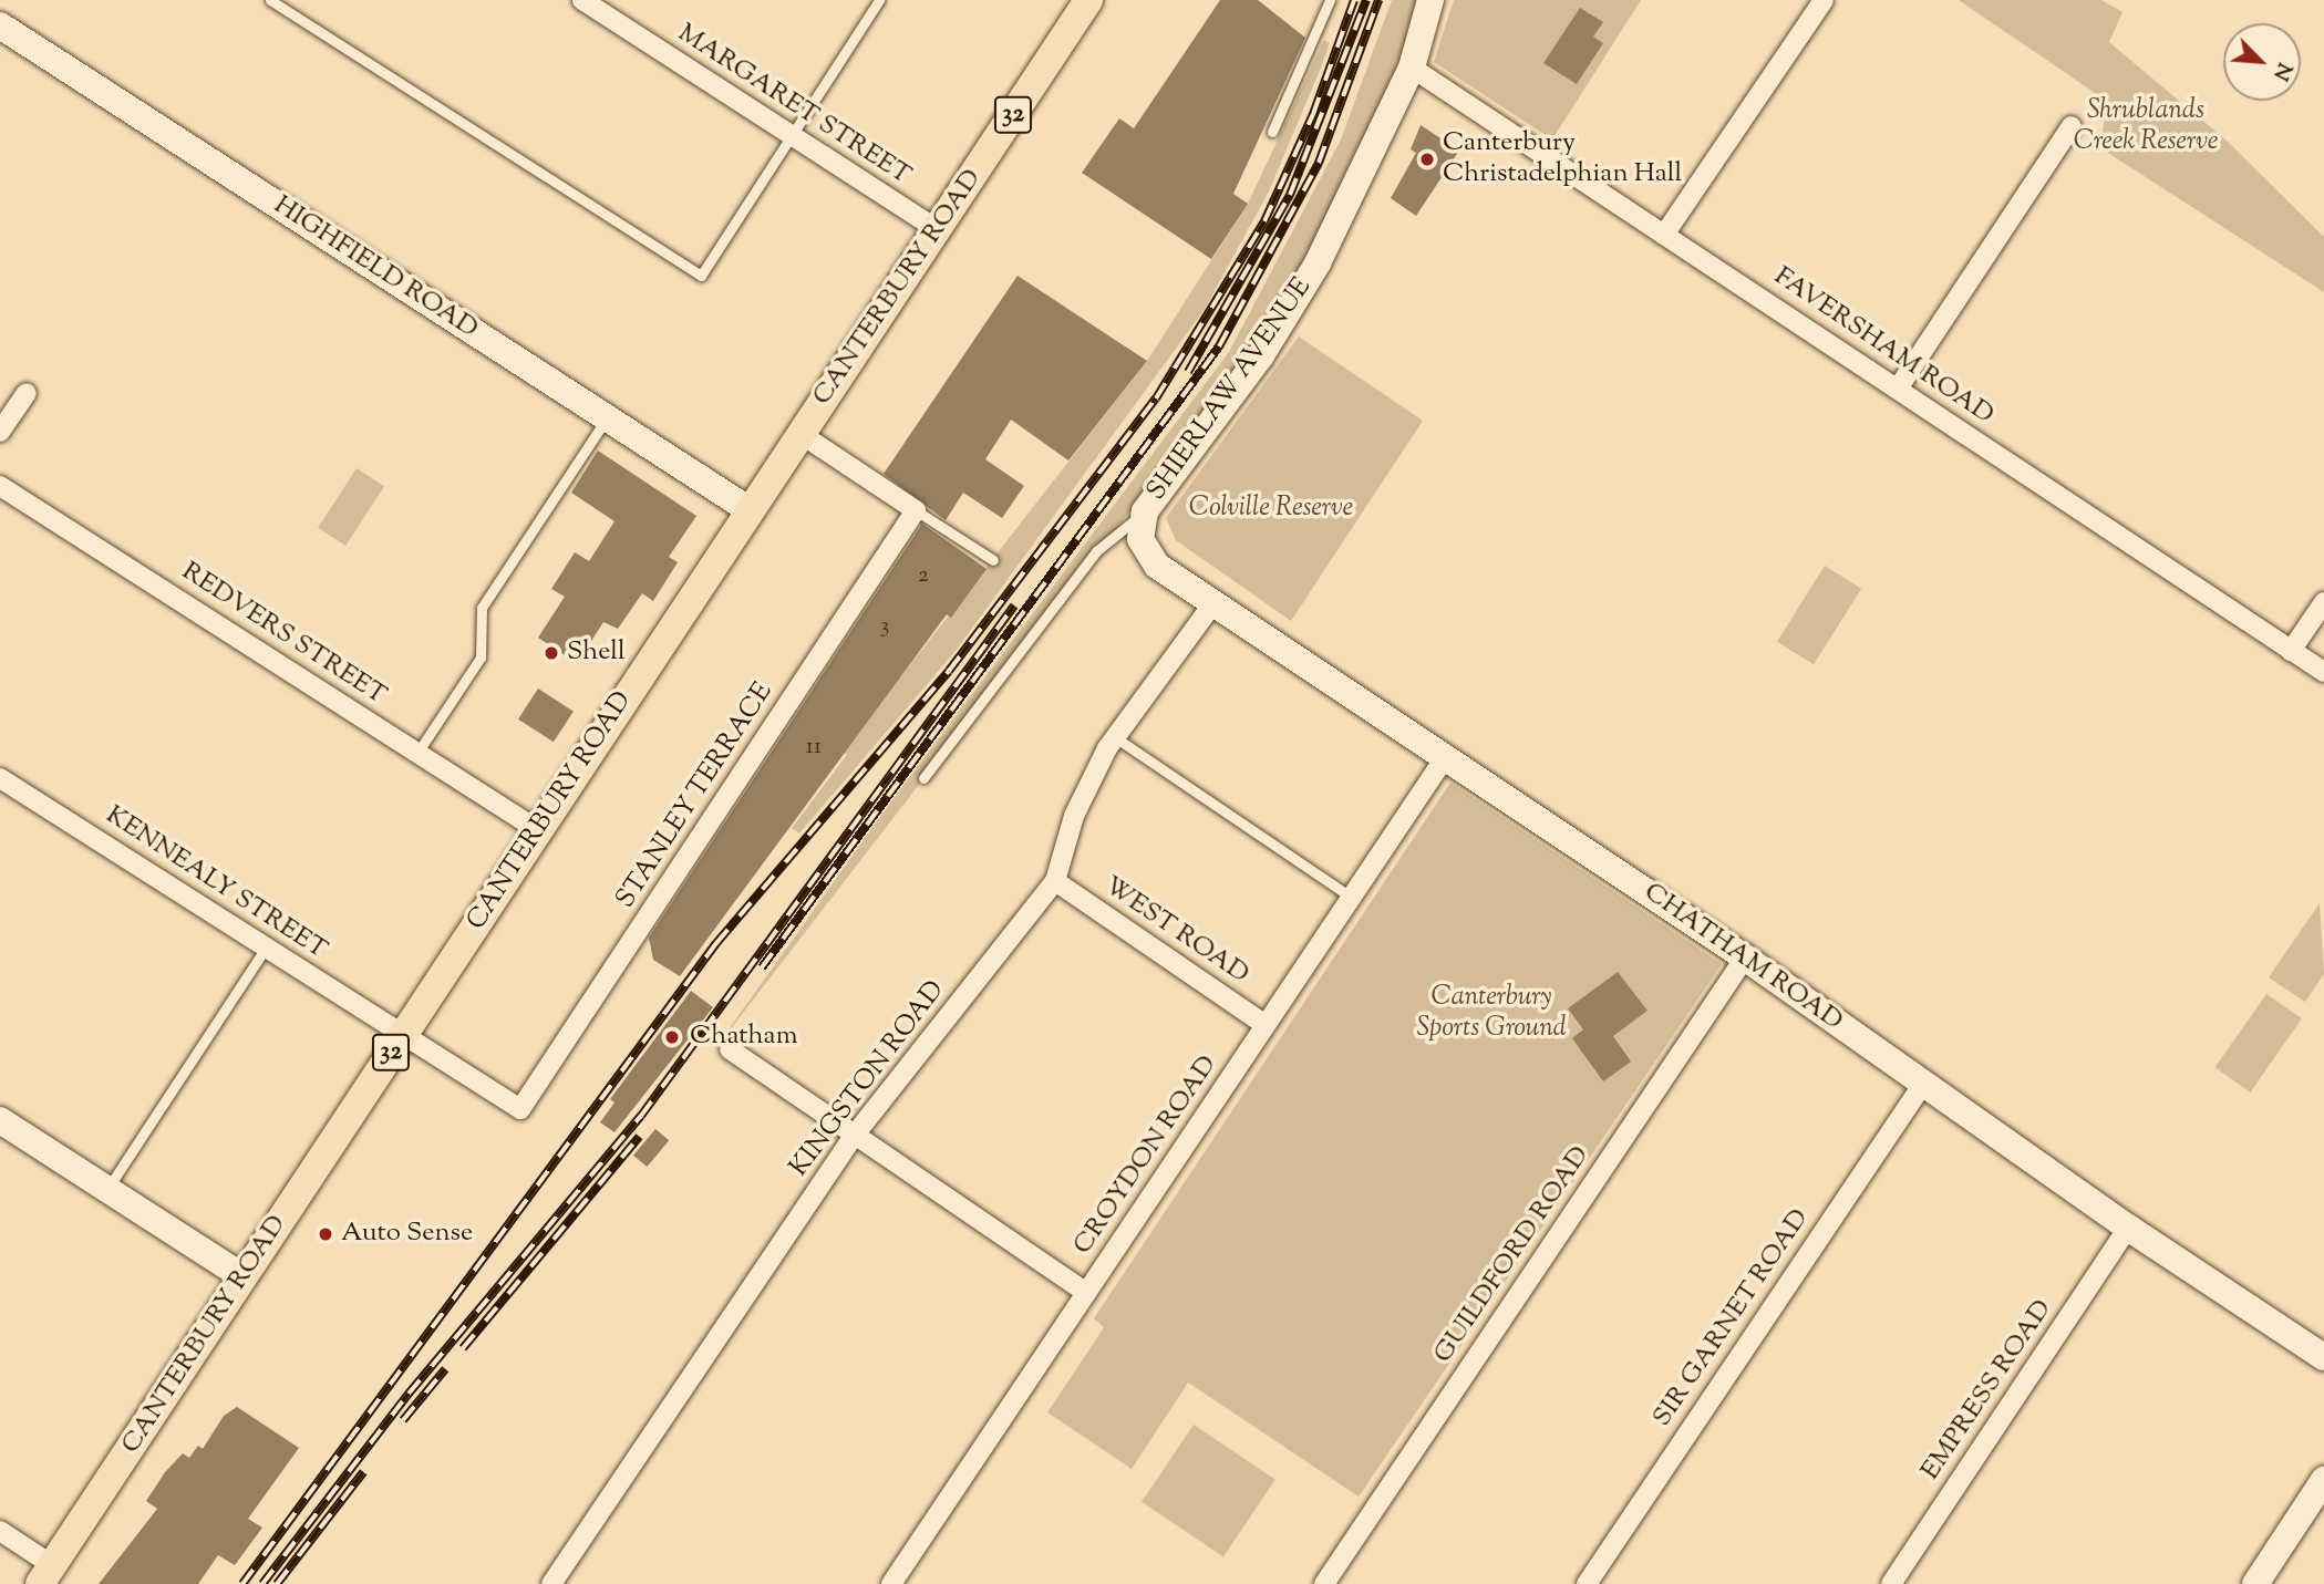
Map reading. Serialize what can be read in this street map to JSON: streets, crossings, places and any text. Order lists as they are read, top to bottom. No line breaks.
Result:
{"streets":{"main road":["32","CANTERBURY ROAD"],"street":["MARGARET STREET","HIGHFIELD ROAD","FAVERSHAM ROAD","SHIERLAW AVENUE","REDVERS STREET","STANLEY TERRACE","KENNEALY STREET","WEST ROAD","CHATHAM ROAD","KINGSTON ROAD","CROYDON ROAD","GUILDFORD ROAD","SIR GARNET ROAD","EMPRESS ROAD"]},"crossings":[["MARGARET STREET","CANTERBURY ROAD"],["HIGHFIELD ROAD","CANTERBURY ROAD"],["CANTERBURY ROAD","REDVERS STREET"],["CANTERBURY ROAD","STANLEY TERRACE"],["CANTERBURY ROAD","KENNEALY STREET"],["FAVERSHAM ROAD","SHIERLAW AVENUE"],["SHIERLAW AVENUE","CHATHAM ROAD"],["STANLEY TERRACE","KENNEALY STREET"],["WEST ROAD","KINGSTON ROAD"],["WEST ROAD","CROYDON ROAD"],["CHATHAM ROAD","KINGSTON ROAD"],["CHATHAM ROAD","CROYDON ROAD"],["CHATHAM ROAD","GUILDFORD ROAD"],["CHATHAM ROAD","SIR GARNET ROAD"],["CHATHAM ROAD","EMPRESS ROAD"]],"parks":["Shrublands Creek Reserve","Colville Reserve","Canterbury Sports Ground"],"places":["Canterbury Christadelphian Hall","Shell","Chatham","Auto Sense"],"house_numbers":["2","3","11"],"north":"bottom right"}
